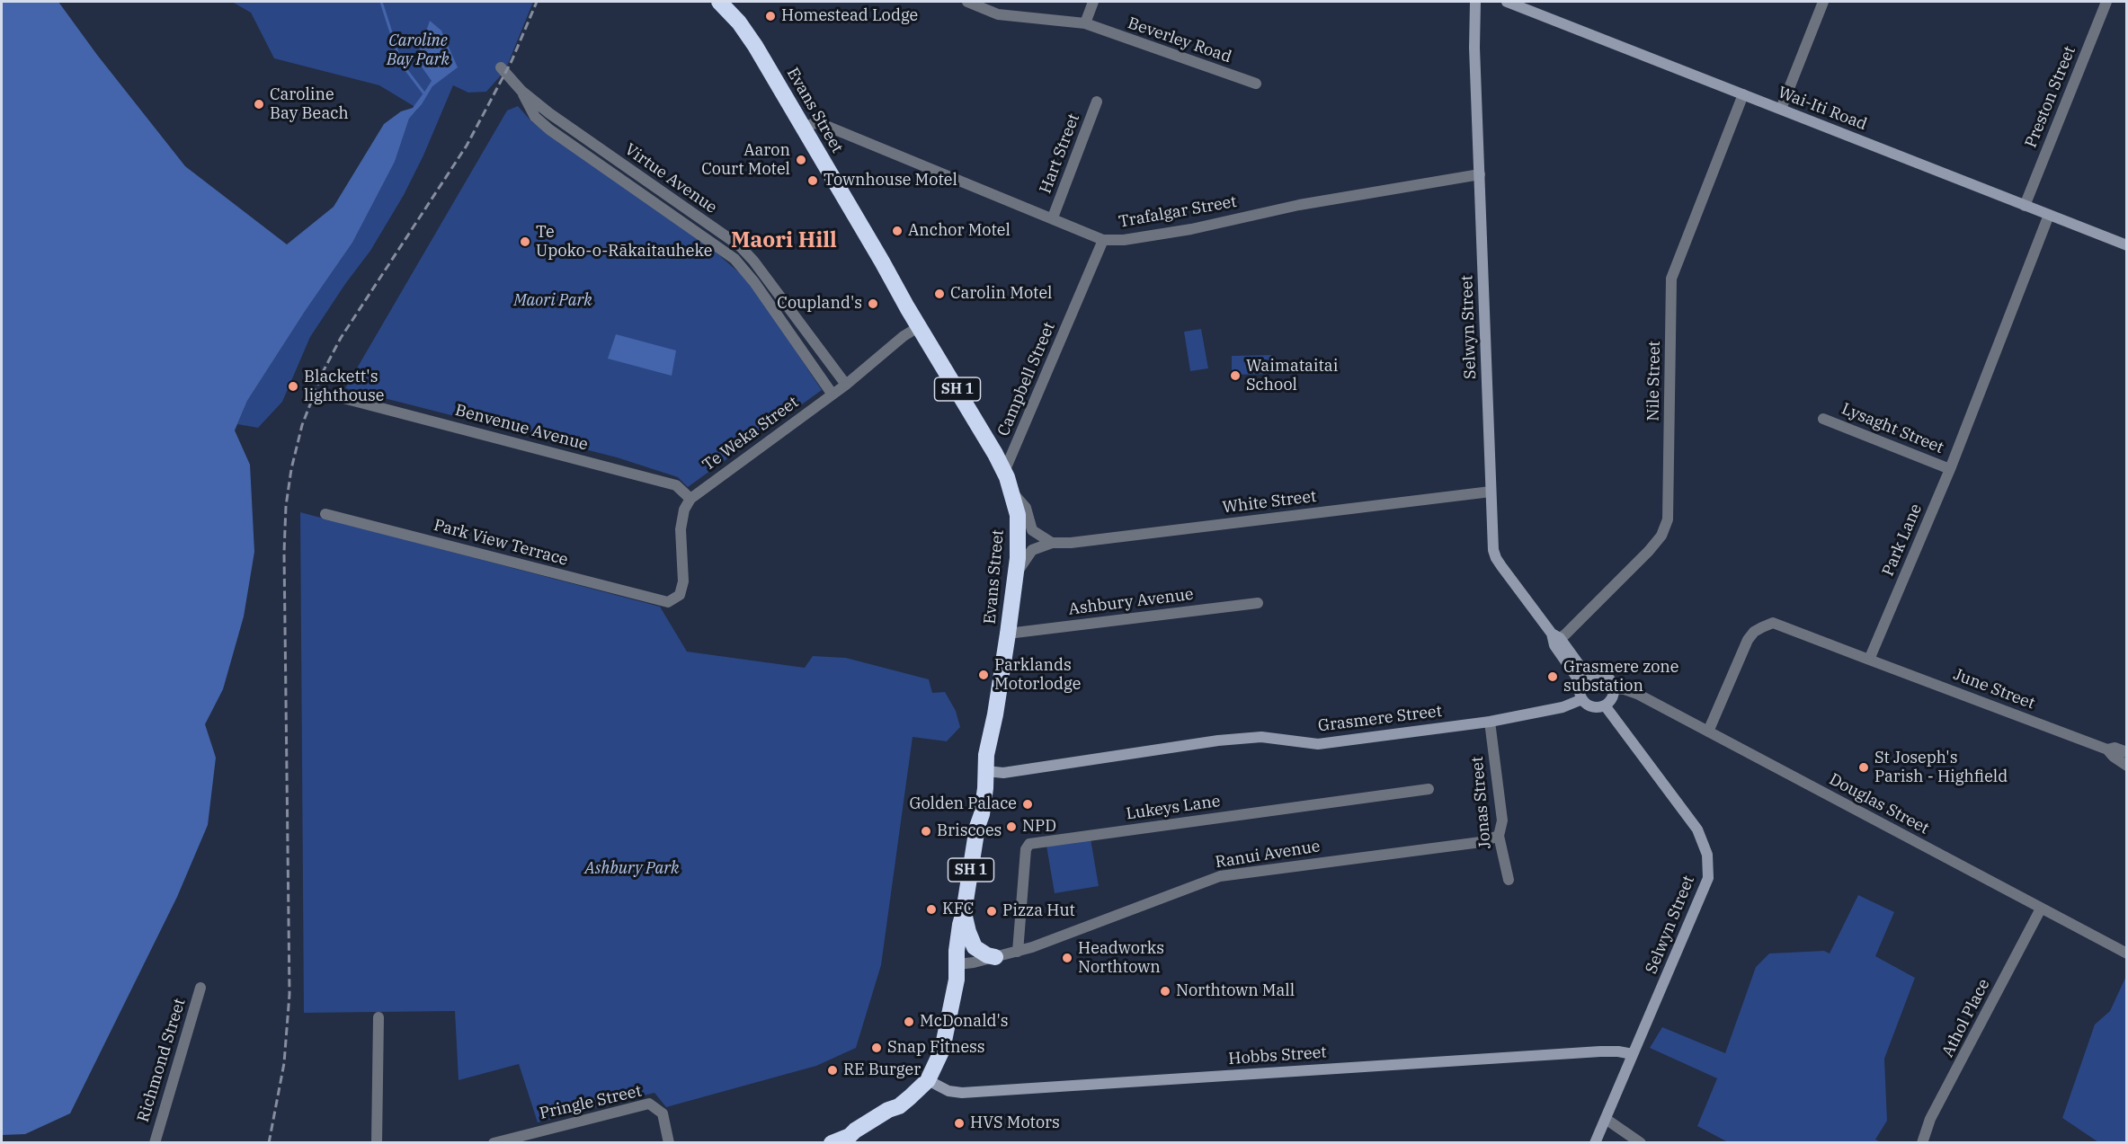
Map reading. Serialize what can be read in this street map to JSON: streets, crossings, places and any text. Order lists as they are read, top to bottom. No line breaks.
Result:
{"streets":{"highway":["Evans Street","SH 1"],"street":["Beverley Road","Preston Street","Wai-Iti Road","Hart Street","Virtue Avenue","Trafalgar Street","Selwyn Street","Campbell Street","Nile Street","Benvenue Avenue","Lysaght Street","Te Weka Street","White Street","Park Lane","Park View Terrace","Ashbury Avenue","June Street","Grasmere Street","Jonas Street","Douglas Street","Lukeys Lane","Ranui Avenue","Athol Place","Hobbs Street","Richmond Street","Pringle Street"]},"crossings":[["Preston Street","Wai-Iti Road"],["Wai-Iti Road","Nile Street"],["Wai-Iti Road","Park Lane"],["Evans Street","Trafalgar Street"],["Evans Street","Campbell Street"],["Evans Street","Te Weka Street"],["Evans Street","White Street"],["Evans Street","Ashbury Avenue"],["Evans Street","Grasmere Street"],["Evans Street","Ranui Avenue"],["Evans Street","Hobbs Street"],["Hart Street","Trafalgar Street"],["Virtue Avenue","Te Weka Street"],["Trafalgar Street","Selwyn Street"],["Trafalgar Street","Campbell Street"],["Selwyn Street","Nile Street"],["Selwyn Street","White Street"],["Selwyn Street","Grasmere Street"],["Selwyn Street","Douglas Street"],["Selwyn Street","Hobbs Street"],["Benvenue Avenue","Te Weka Street"],["Benvenue Avenue","Park View Terrace"],["Lysaght Street","Park Lane"],["Te Weka Street","Park View Terrace"],["Park Lane","June Street"],["Grasmere Street","Jonas Street"],["Grasmere Street","Douglas Street"],["Jonas Street","Ranui Avenue"],["Douglas Street","Athol Place"],["Lukeys Lane","Ranui Avenue"]],"districts":["Maori Hill"],"parks":["Caroline Bay Park","Maori Park","Ashbury Park"],"places":["Homestead Lodge","Caroline Bay Beach","Aaron Court Motel","Townhouse Motel","Anchor Motel","Te Upoko-o-Rākaitauheke","Carolin Motel","Coupland's","Waimataitai School","Blackett's lighthouse","Parklands Motorlodge","Grasmere zone substation","St Joseph's Parish - Highfield","Golden Palace","NPD","Briscoes","KFC","Pizza Hut","Headworks Northtown","Northtown Mall","McDonald's","Snap Fitness","RE Burger","HVS Motors"]}
